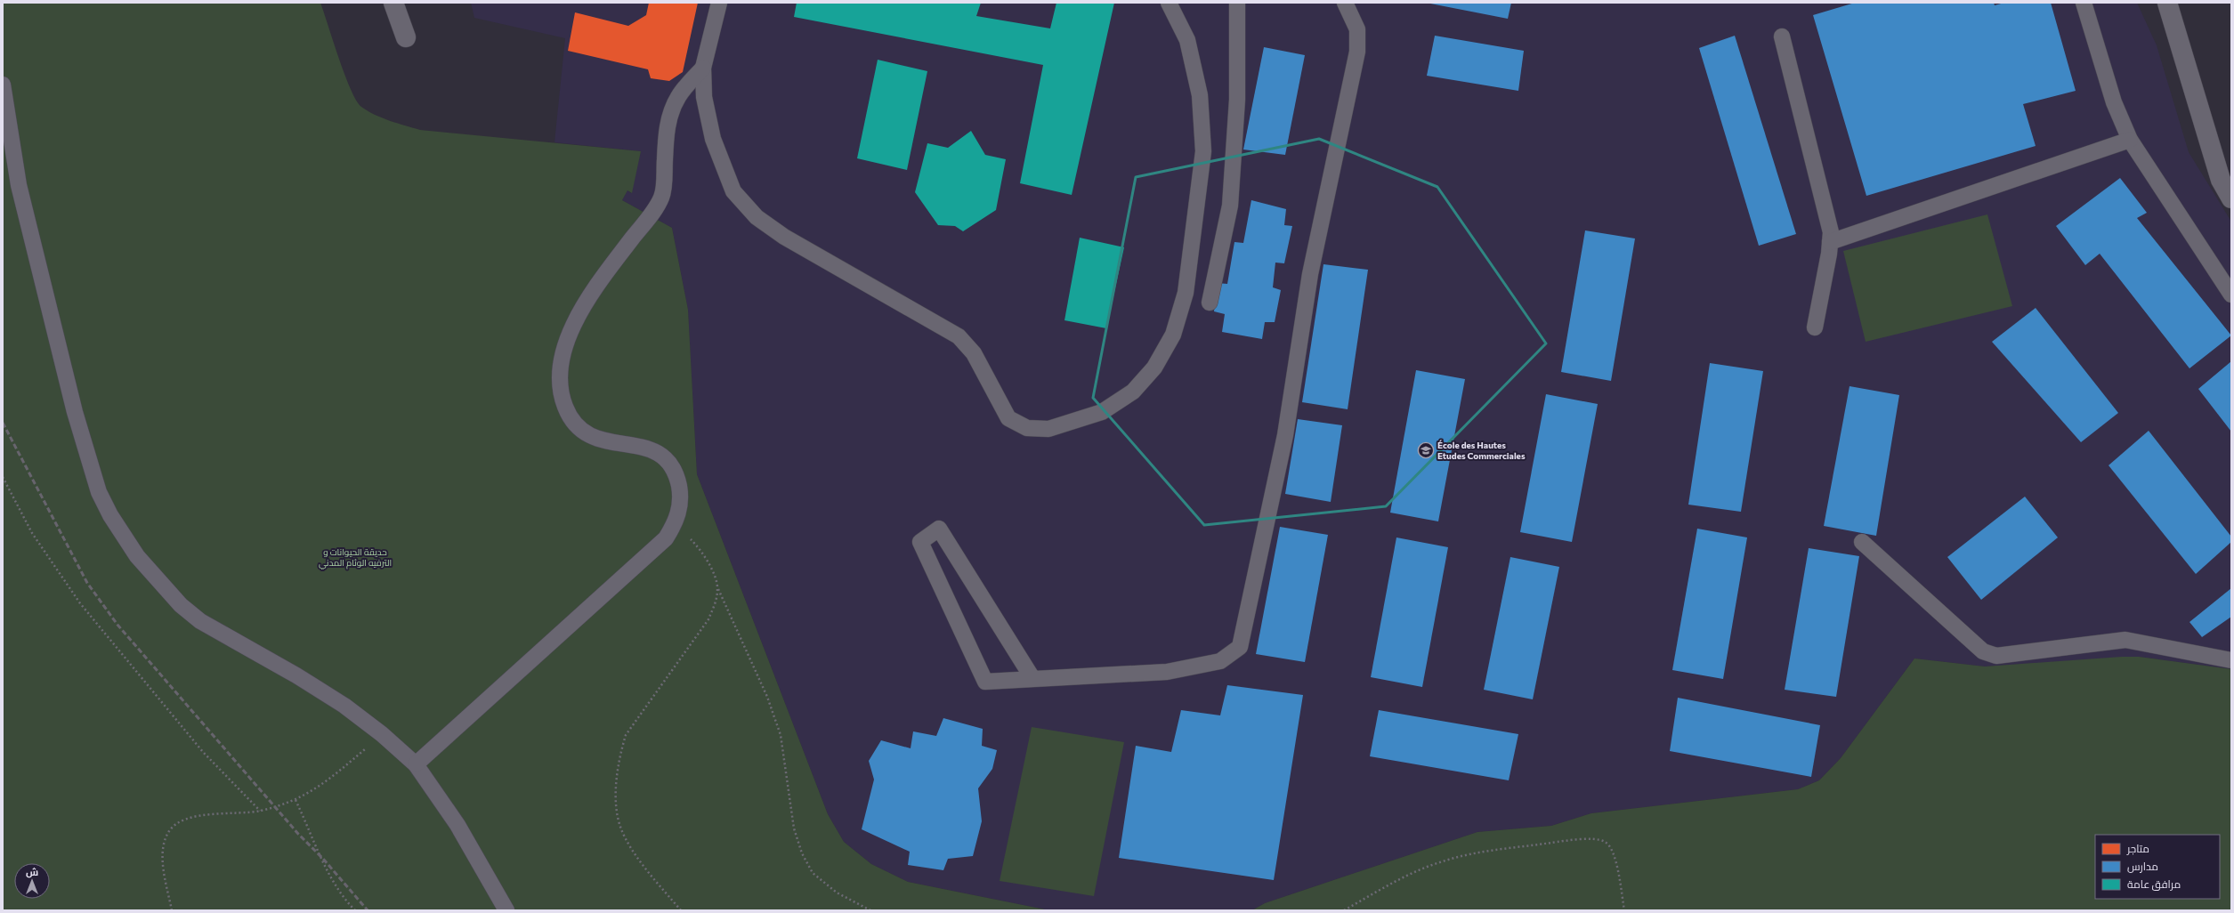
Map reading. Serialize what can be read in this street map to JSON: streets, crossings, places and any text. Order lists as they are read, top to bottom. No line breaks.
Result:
{"parks":["حديقة الحيوانات و الترفيه الوئام المدني"],"places":{"school or university":["École des Hautes Etudes Commerciales"]},"legend":["متاجر","مدارس","مرافق عامة"],"north":"top"}
